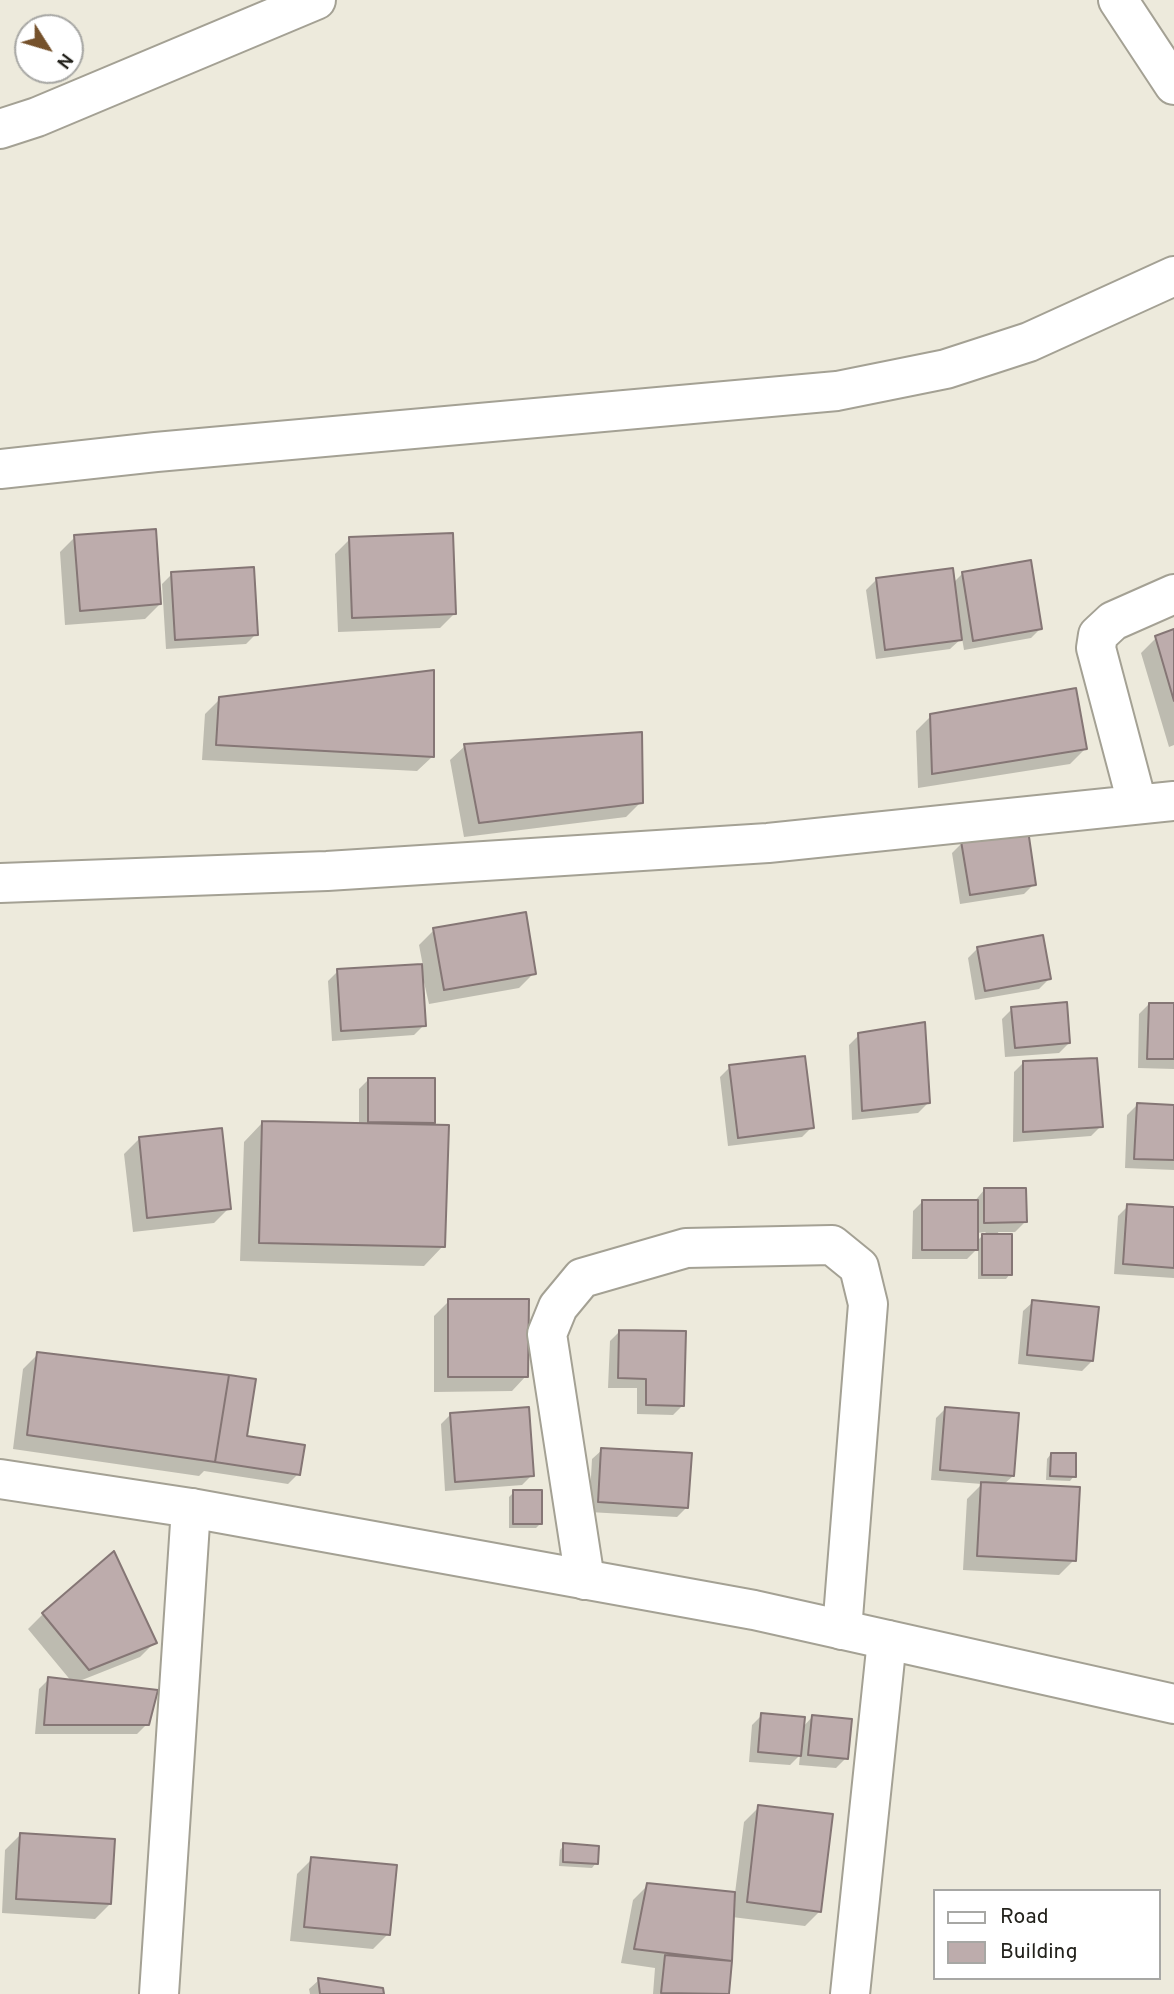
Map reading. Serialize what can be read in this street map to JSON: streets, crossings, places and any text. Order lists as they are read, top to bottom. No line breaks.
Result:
{"legend":["Road","Building"],"north":"bottom right"}
